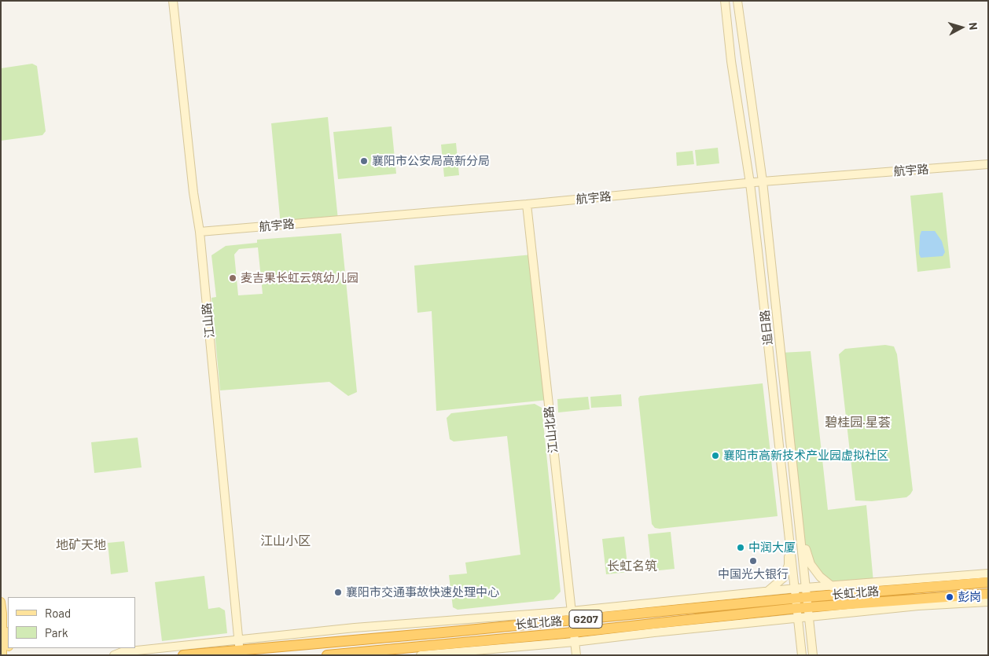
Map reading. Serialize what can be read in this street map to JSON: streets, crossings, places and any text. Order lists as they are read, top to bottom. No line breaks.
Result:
{"streets":{"highway":["长虹北路","G207"],"street":["航宇路","江山路","追日路","江山北路"]},"crossings":[["航宇路","江山路"],["航宇路","追日路"],["航宇路","江山北路"],["追日路","长虹北路"],["江山北路","长虹北路"]],"districts":["碧桂园·星荟","江山小区","地矿天地","长虹名筑"],"places":["襄阳市公安局高新分局","麦吉果长虹云筑幼儿园","襄阳市高新技术产业园虚拟社区","中润大厦","中国光大银行","襄阳市交通事故快速处理中心","彭岗"],"legend":["Road","Park"],"north":"right"}
